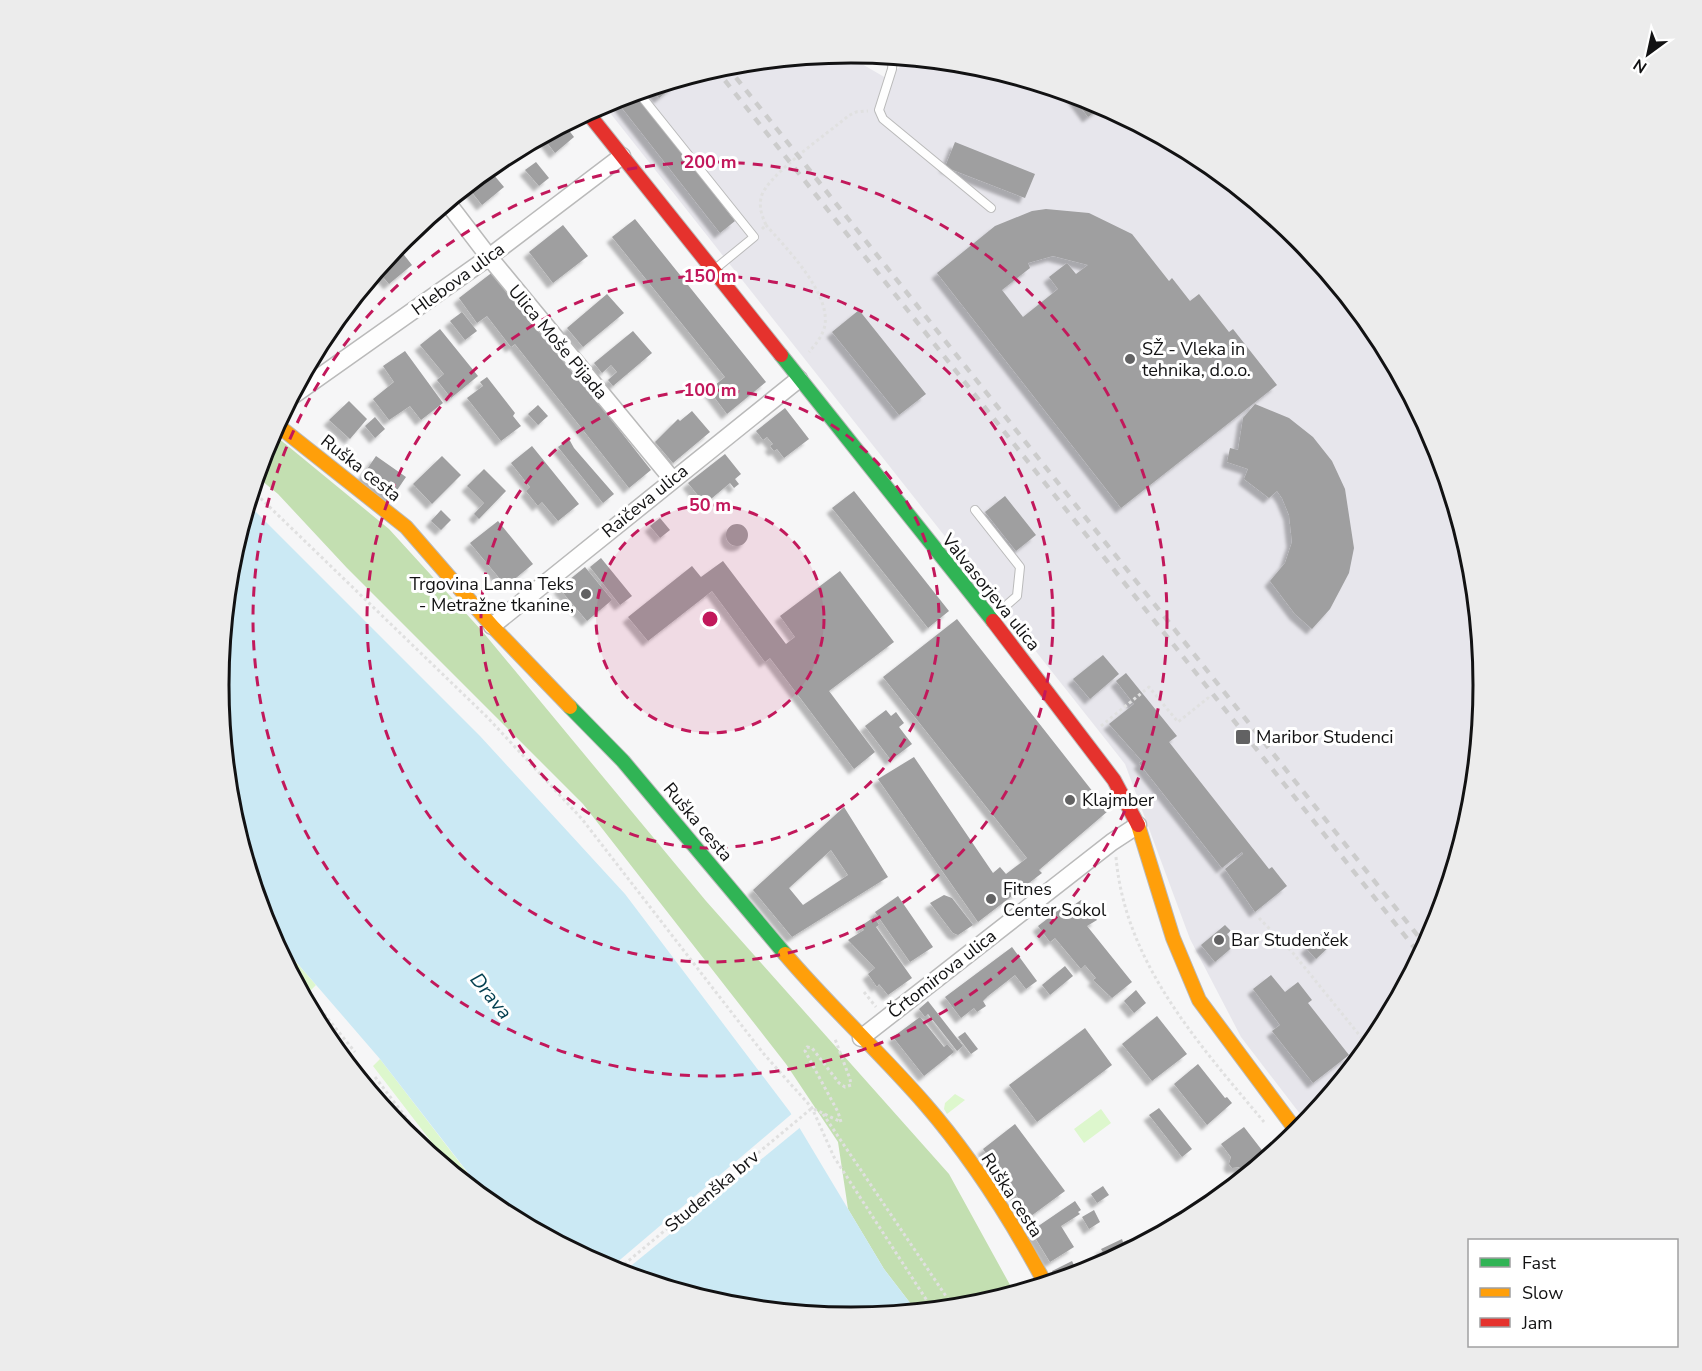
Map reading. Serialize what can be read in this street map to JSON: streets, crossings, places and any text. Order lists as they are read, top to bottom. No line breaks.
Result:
{"streets":{"street":["Hlebova ulica","Ulica Moše Pijada","Ruška cesta","Raičeva ulica","Valvasorjeva ulica","Črtomirova ulica"],"path":["Studenška brv"]},"crossings":[["Hlebova ulica","Ulica Moše Pijada"],["Hlebova ulica","Valvasorjeva ulica"],["Ulica Moše Pijada","Raičeva ulica"],["Ruška cesta","Raičeva ulica"],["Ruška cesta","Črtomirova ulica"],["Raičeva ulica","Valvasorjeva ulica"],["Valvasorjeva ulica","Črtomirova ulica"]],"water":["Drava"],"places":{"other":["SŽ - Vleka in tehnika, d.o.o.","Trgovina Lanna Teks - Metražne tkanine,","Klajmber","Fitnes Center Sokol","Bar Studenček"],"transit":["Maribor Studenci"]},"legend":["Fast","Slow","Jam"],"north":"bottom left","rings":["200 m","150 m","100 m","50 m"]}
